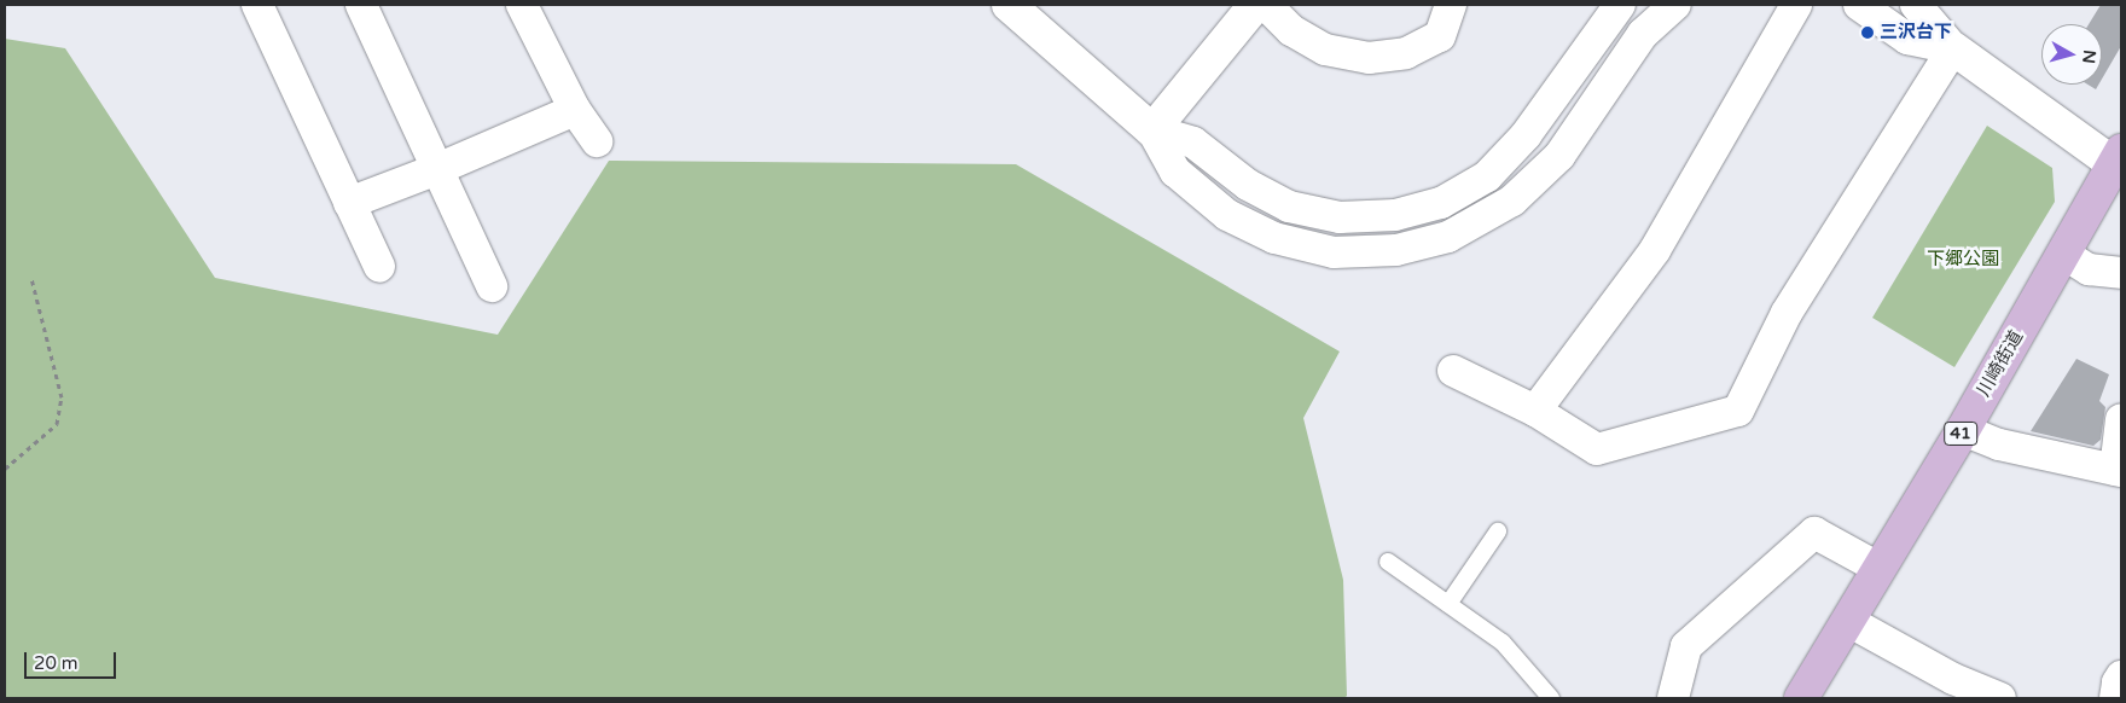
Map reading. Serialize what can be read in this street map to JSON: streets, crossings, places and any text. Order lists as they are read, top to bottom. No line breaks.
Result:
{"streets":{"main road":["川崎街道","41"]},"parks":["下郷公園"],"places":["三沢台下"],"scale_bar":"20 m","north":"right"}
